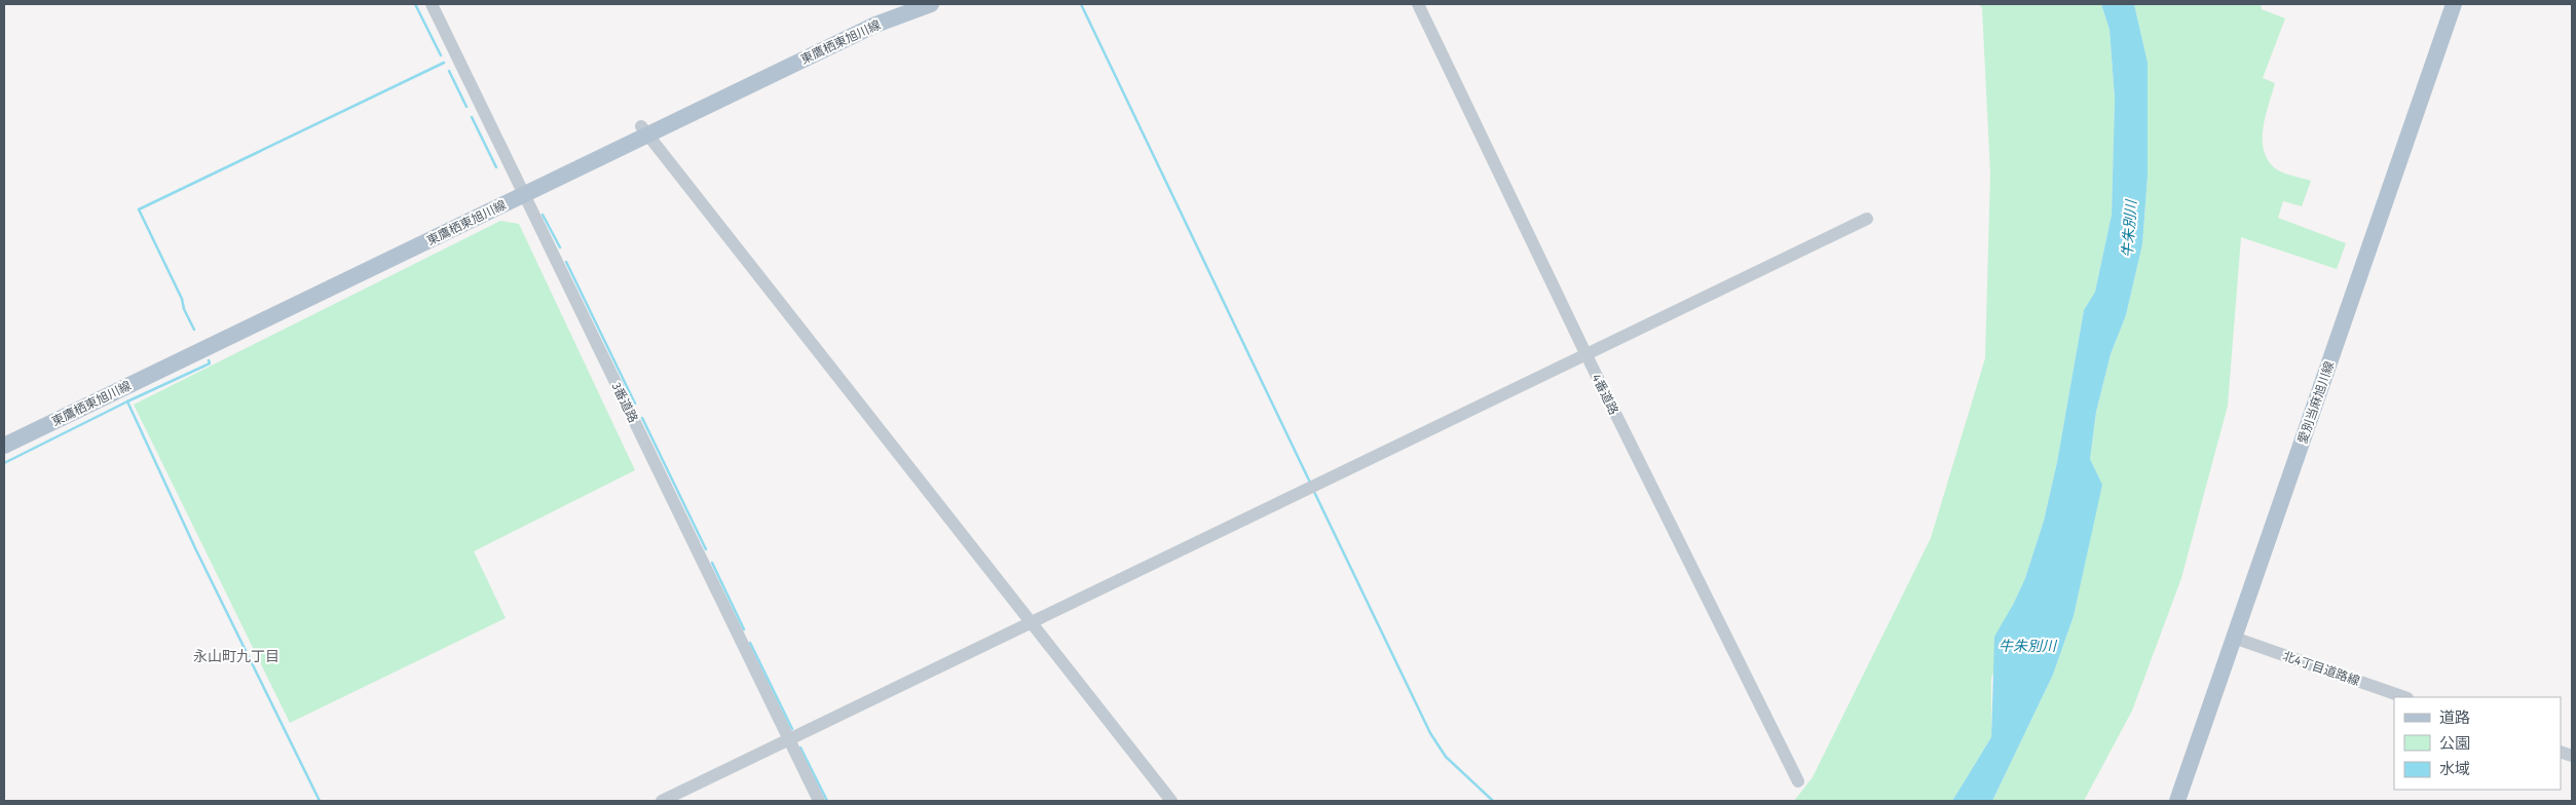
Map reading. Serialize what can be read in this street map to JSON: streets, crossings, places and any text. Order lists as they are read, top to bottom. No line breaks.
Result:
{"streets":{"main road":["東鷹栖東旭川線","愛別当麻旭川線"],"street":["4番道路","3番道路","北4丁目道路線"]},"crossings":[["東鷹栖東旭川線","3番道路"],["愛別当麻旭川線","北4丁目道路線"]],"districts":["永山町九丁目"],"water":["牛朱別川"],"legend":["道路","公園","水域"]}
